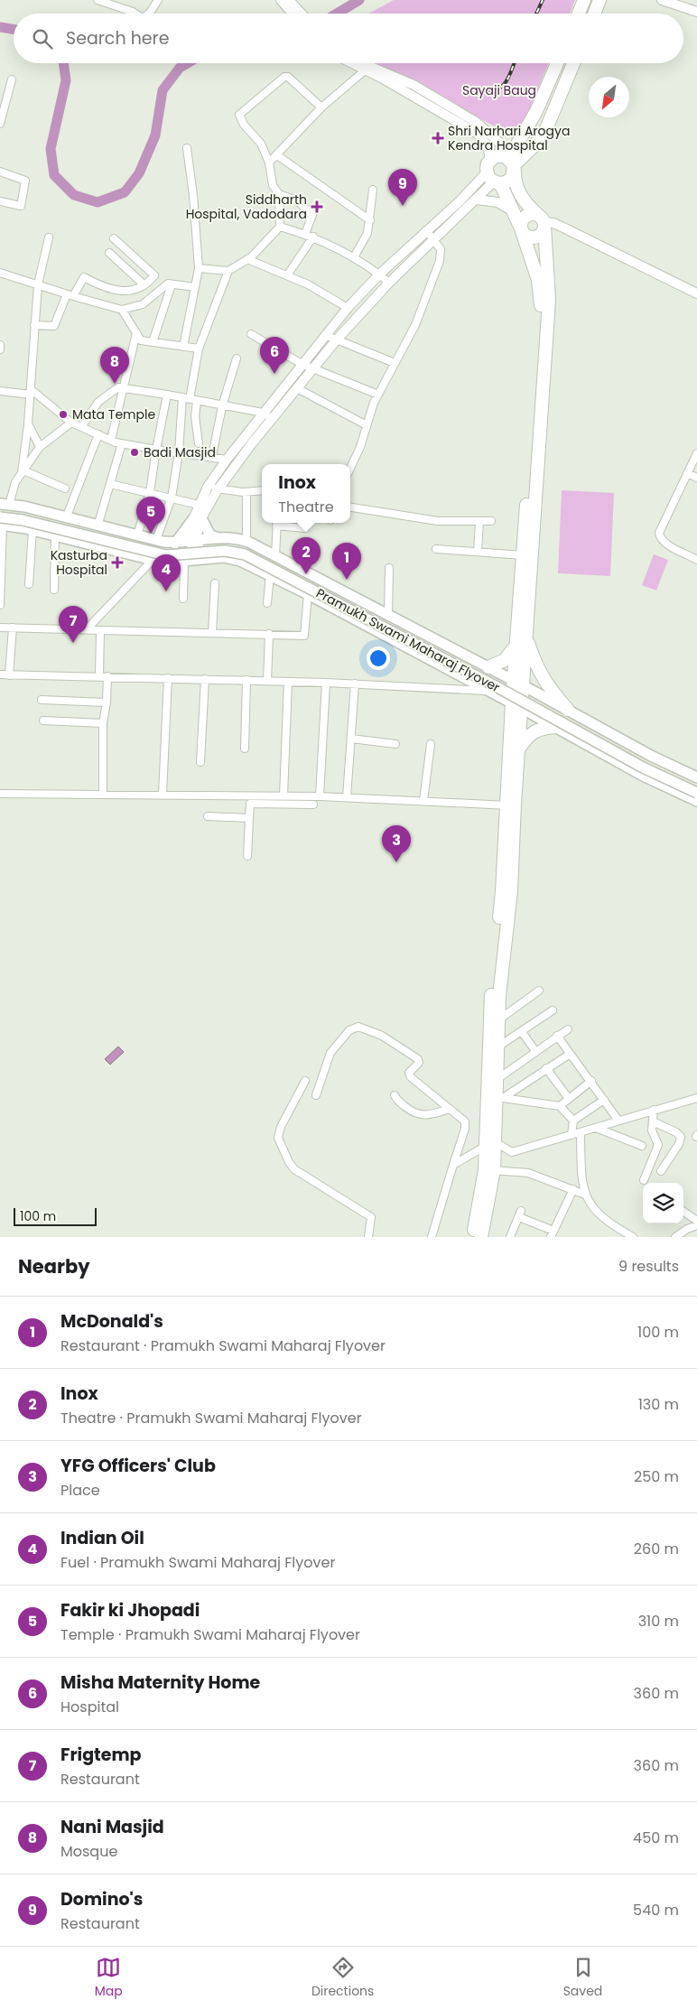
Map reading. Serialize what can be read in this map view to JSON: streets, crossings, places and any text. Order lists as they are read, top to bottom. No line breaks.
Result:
{"streets":{"main road":["Pramukh Swami Maharaj Flyover"]},"parks":["Sayaji Baug"],"places":{"health":["Shri Narhari Arogya Kendra Hospital","Siddharth Hospital, Vadodara","Kasturba Hospital"],"other":["Mata Temple","Badi Masjid"]},"scale_bar":"100 m","north":"bottom left","page":{"search":"Search here","pins":["9","6","8","5","2","1","4","7","3"],"popup":["Inox","Theatre"],"scale":"100 m","heading":["Nearby","9 results"],"list":[{"mark":"1","name":"McDonald's","note":"Restaurant · Pramukh Swami Maharaj Flyover","value":"100 m"},{"mark":"2","name":"Inox","note":"Theatre · Pramukh Swami Maharaj Flyover","value":"130 m"},{"mark":"3","name":"YFG Officers' Club","note":"Place","value":"250 m"},{"mark":"4","name":"Indian Oil","note":"Fuel · Pramukh Swami Maharaj Flyover","value":"260 m"},{"mark":"5","name":"Fakir ki Jhopadi","note":"Temple · Pramukh Swami Maharaj Flyover","value":"310 m"},{"mark":"6","name":"Misha Maternity Home","note":"Hospital","value":"360 m"},{"mark":"7","name":"Frigtemp","note":"Restaurant","value":"360 m"},{"mark":"8","name":"Nani Masjid","note":"Mosque","value":"450 m"},{"mark":"9","name":"Domino's","note":"Restaurant","value":"540 m"}],"nav":["Map","Directions","Saved"]}}
